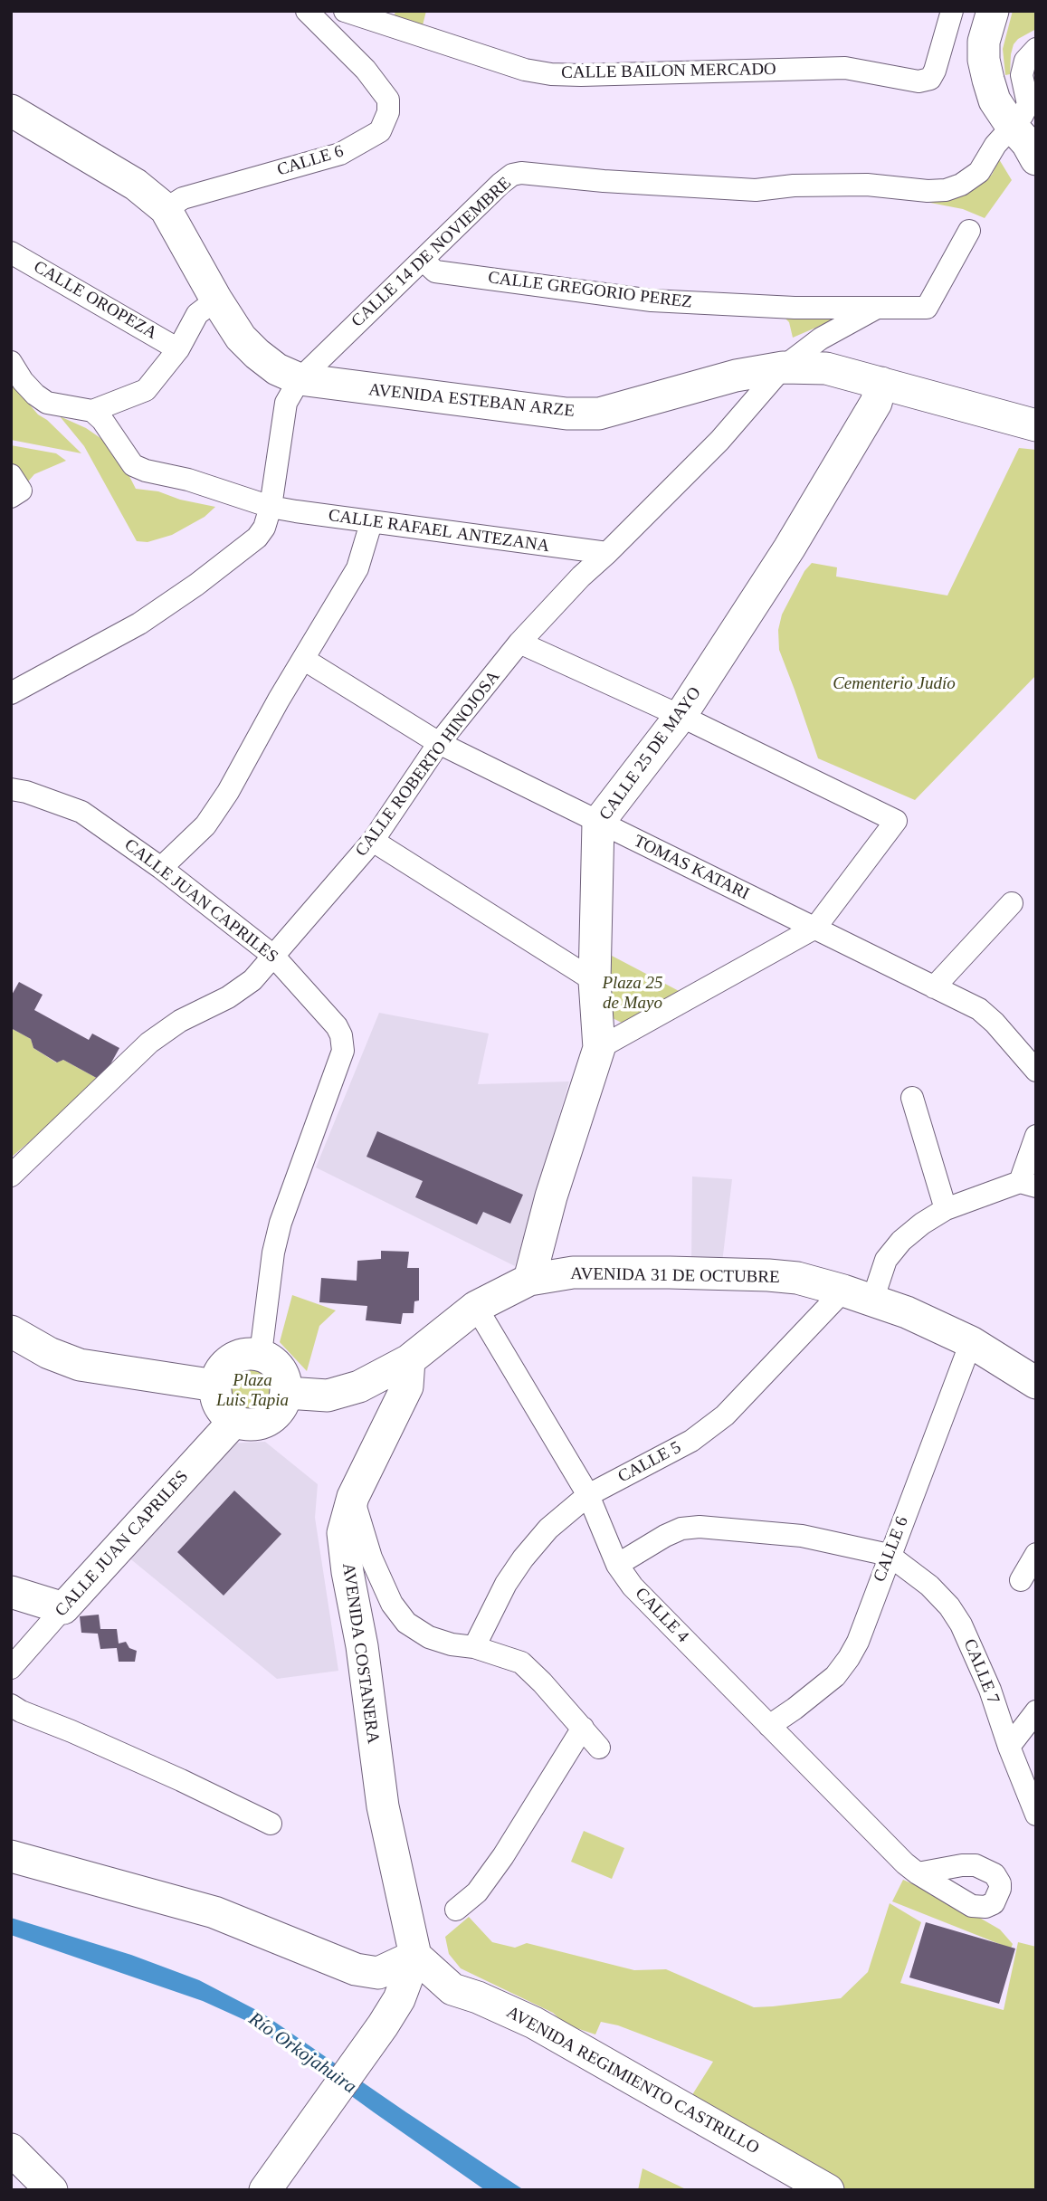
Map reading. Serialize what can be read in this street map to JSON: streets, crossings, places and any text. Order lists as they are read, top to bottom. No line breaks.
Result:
{"streets":{"main road":["AVENIDA ESTEBAN ARZE","CALLE 25 DE MAYO","CALLE JUAN CAPRILES","AVENIDA 31 DE OCTUBRE","AVENIDA COSTANERA","AVENIDA REGIMIENTO CASTRILLO"],"street":["CALLE BAILON MERCADO","CALLE 6","CALLE 14 DE NOVIEMBRE","CALLE GREGORIO PEREZ","CALLE OROPEZA","CALLE RAFAEL ANTEZANA","CALLE ROBERTO HINOJOSA","TOMAS KATARI","CALLE 5","CALLE 4","CALLE 7"]},"crossings":[["CALLE 6","AVENIDA ESTEBAN ARZE"],["CALLE 6","AVENIDA 31 DE OCTUBRE"],["CALLE 6","CALLE 4"],["CALLE 6","CALLE 7"],["CALLE 14 DE NOVIEMBRE","CALLE GREGORIO PEREZ"],["CALLE 14 DE NOVIEMBRE","AVENIDA ESTEBAN ARZE"],["CALLE 14 DE NOVIEMBRE","CALLE RAFAEL ANTEZANA"],["CALLE GREGORIO PEREZ","CALLE ROBERTO HINOJOSA"],["AVENIDA ESTEBAN ARZE","CALLE 25 DE MAYO"],["AVENIDA ESTEBAN ARZE","CALLE ROBERTO HINOJOSA"],["CALLE RAFAEL ANTEZANA","CALLE ROBERTO HINOJOSA"],["CALLE 25 DE MAYO","TOMAS KATARI"],["CALLE 25 DE MAYO","AVENIDA 31 DE OCTUBRE"],["CALLE ROBERTO HINOJOSA","TOMAS KATARI"],["CALLE ROBERTO HINOJOSA","CALLE JUAN CAPRILES"],["CALLE JUAN CAPRILES","AVENIDA 31 DE OCTUBRE"],["AVENIDA 31 DE OCTUBRE","CALLE 5"],["AVENIDA 31 DE OCTUBRE","CALLE 4"],["AVENIDA 31 DE OCTUBRE","AVENIDA COSTANERA"],["CALLE 5","CALLE 4"],["AVENIDA COSTANERA","AVENIDA REGIMIENTO CASTRILLO"]],"water":["Río Orkojahuira"],"parks":["Cementerio Judío","Plaza 25 de Mayo","Plaza Luis Tapia"]}
